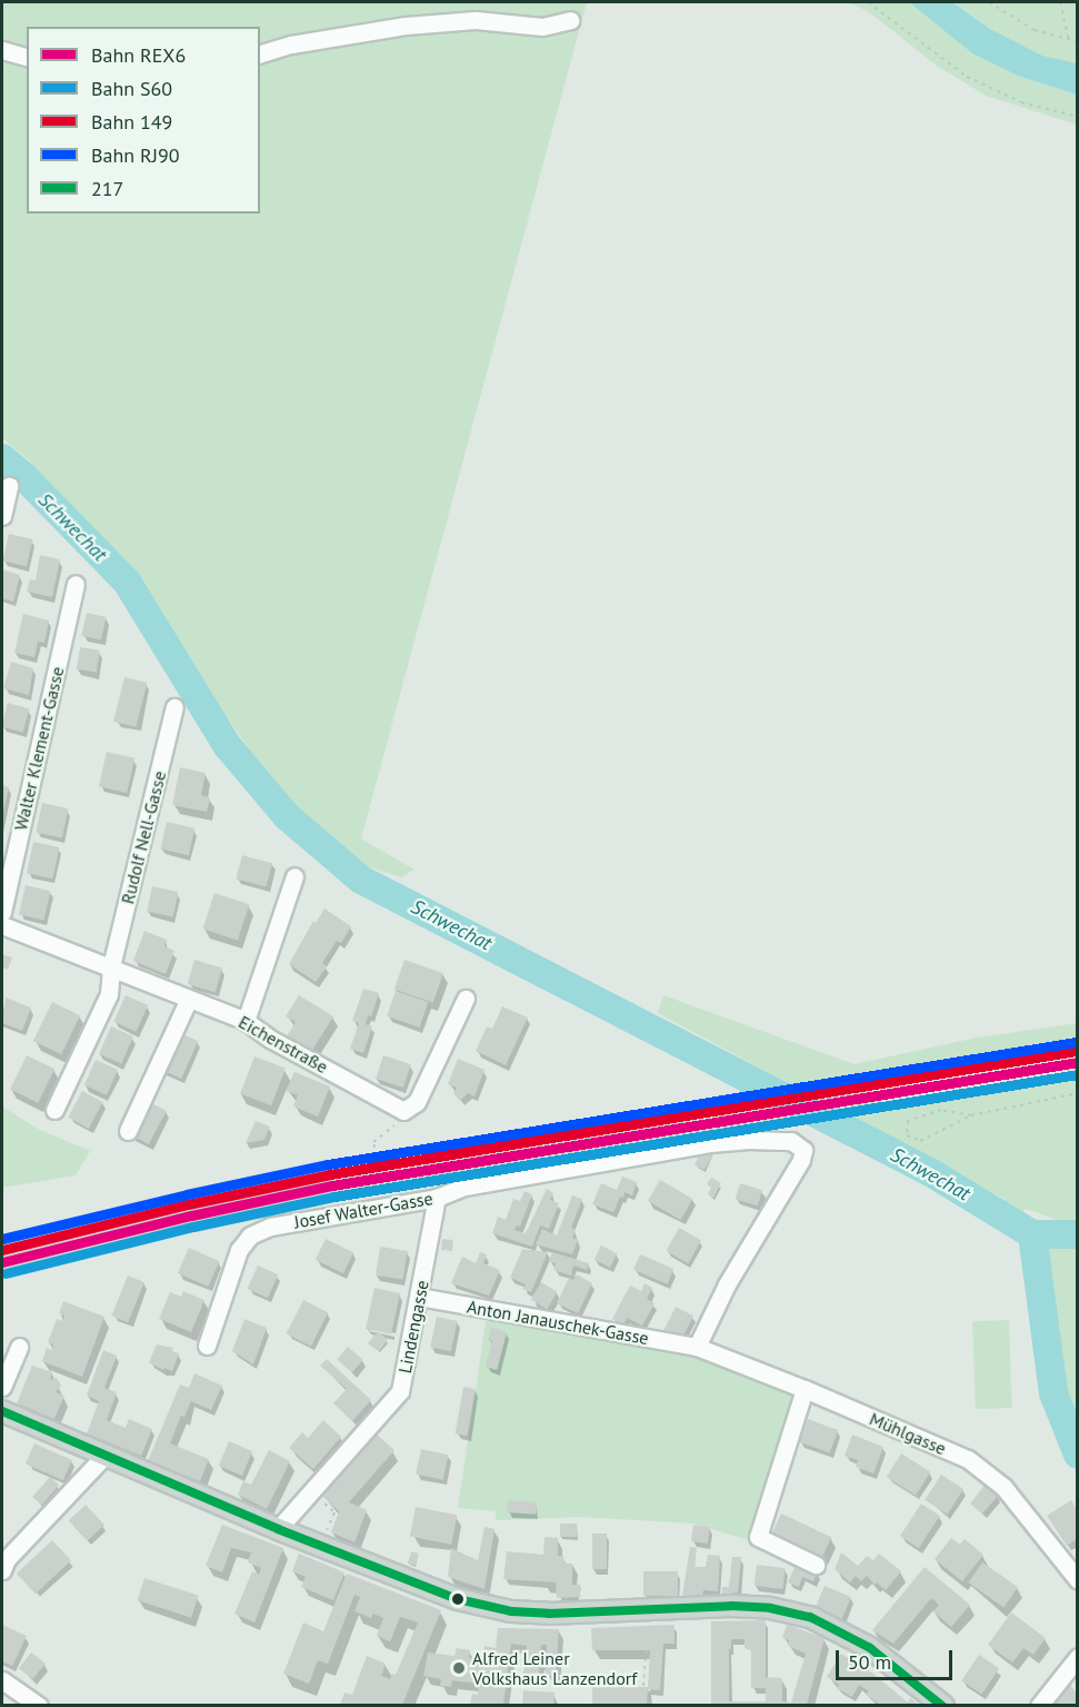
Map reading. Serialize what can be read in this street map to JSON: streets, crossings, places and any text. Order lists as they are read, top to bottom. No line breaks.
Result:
{"streets":{"street":["Walter Klement-Gasse","Rudolf Nell-Gasse","Eichenstraße","Josef Walter-Gasse","Anton Janauschek-Gasse","Lindengasse","Mühlgasse"]},"crossings":[["Rudolf Nell-Gasse","Eichenstraße"],["Josef Walter-Gasse","Anton Janauschek-Gasse"],["Josef Walter-Gasse","Lindengasse"],["Josef Walter-Gasse","Mühlgasse"],["Anton Janauschek-Gasse","Lindengasse"],["Anton Janauschek-Gasse","Mühlgasse"]],"water":["Schwechat"],"places":["Alfred Leiner Volkshaus Lanzendorf"],"lines":["rail line RJ90","rail line 149","rail line REX6","rail line S60","transit line 217"],"legend":["Bahn REX6","Bahn S60","Bahn 149","Bahn RJ90","217"],"scale_bar":"50 m"}
